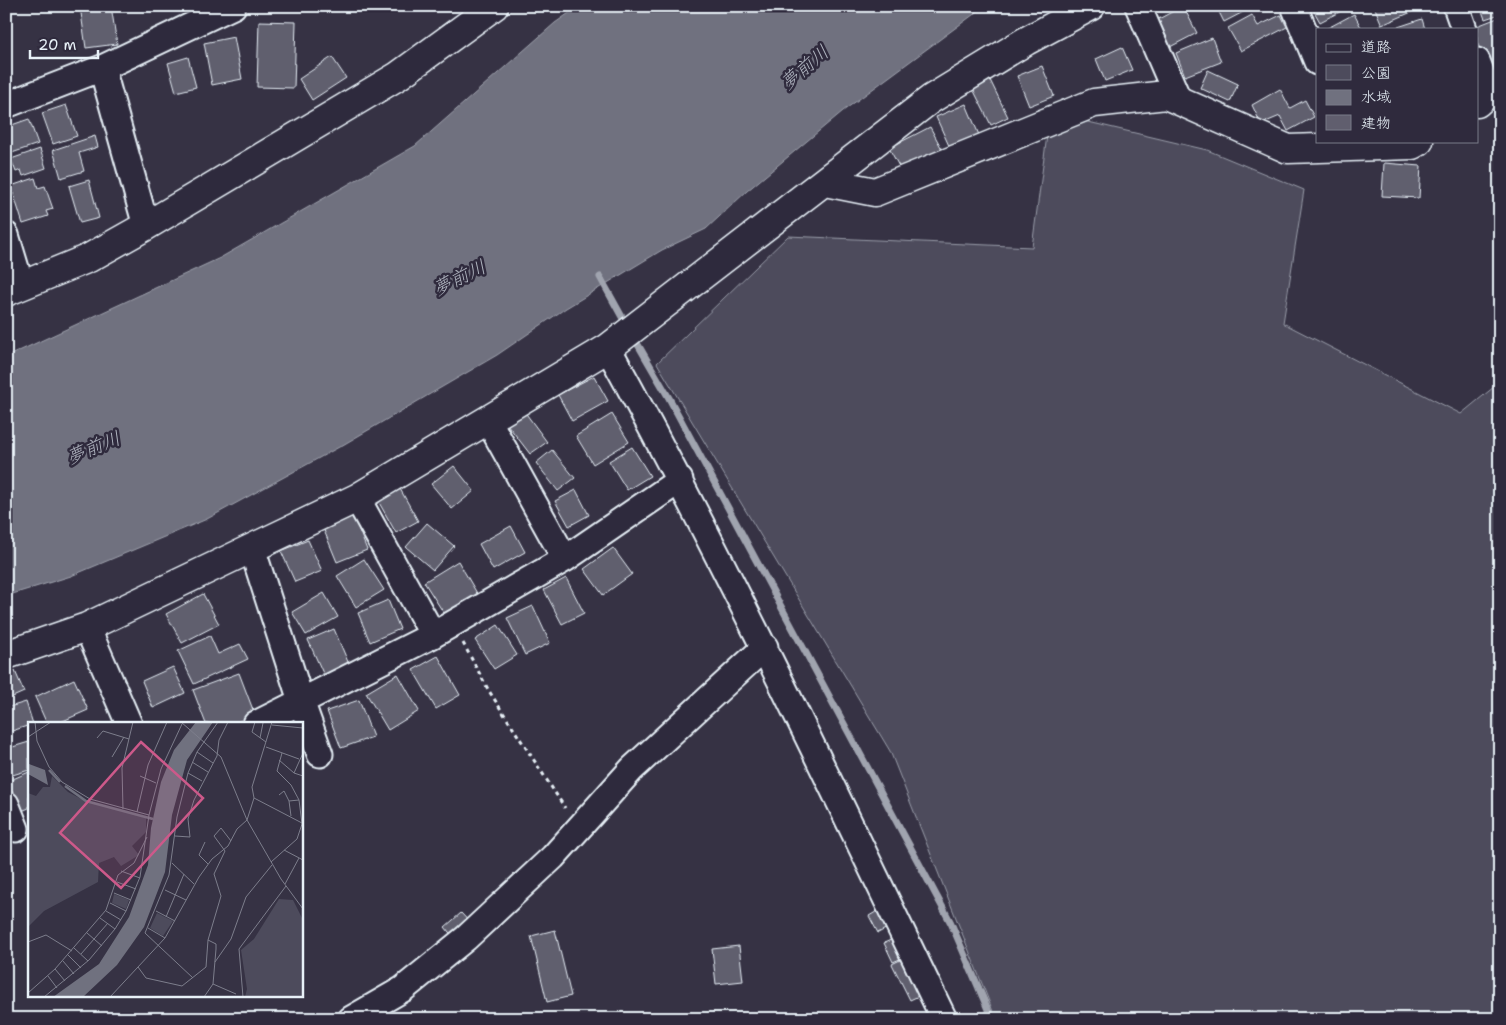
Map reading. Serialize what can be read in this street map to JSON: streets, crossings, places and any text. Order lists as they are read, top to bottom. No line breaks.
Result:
{"water":["夢前川"],"legend":["道路","公園","水域","建物"],"scale_bar":"20 m"}
